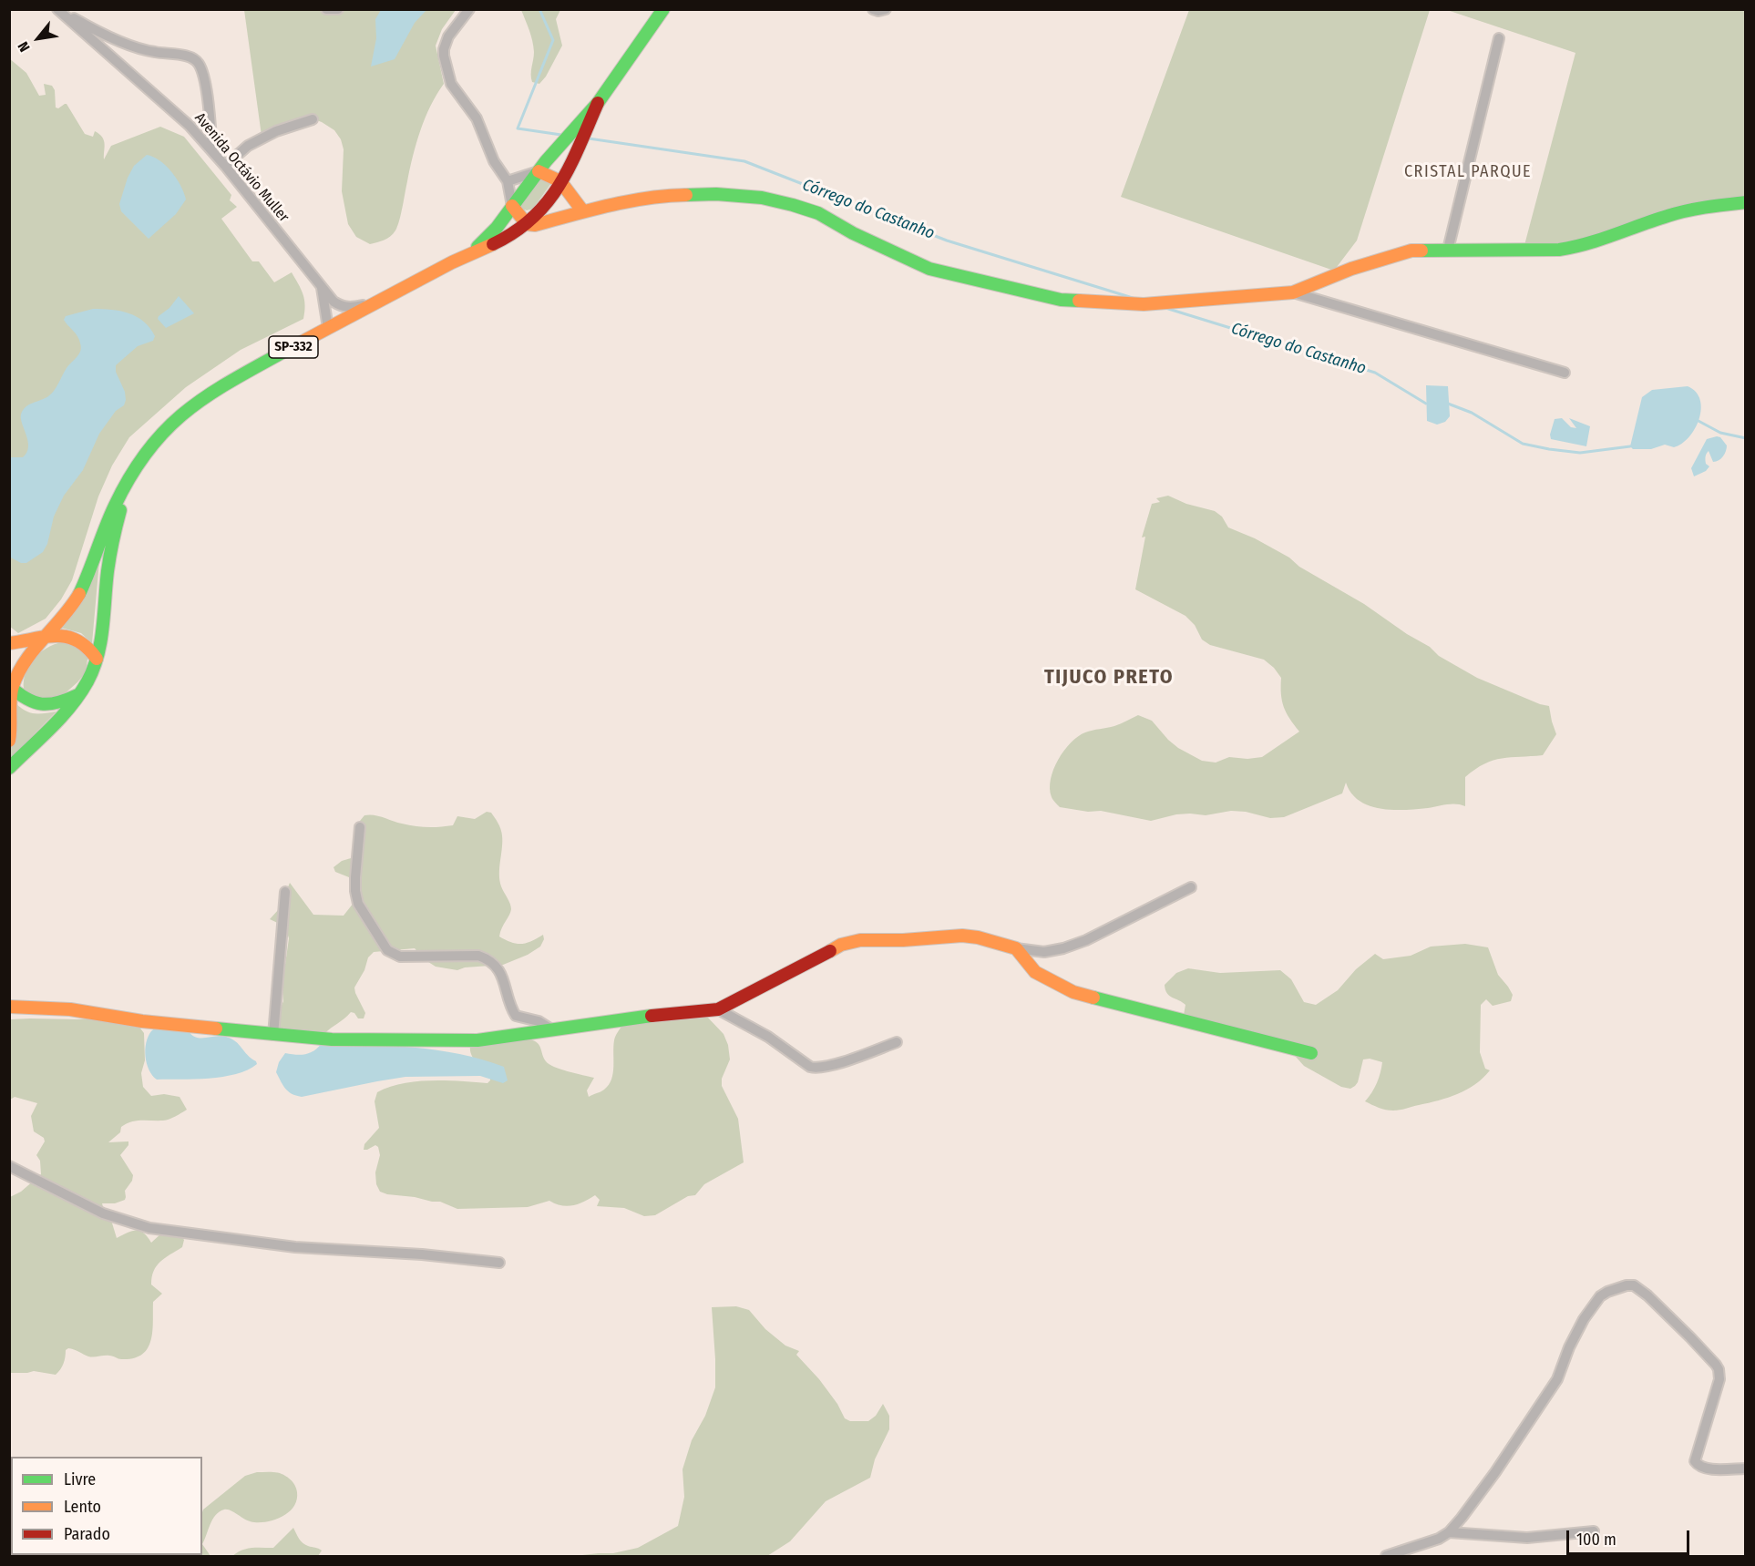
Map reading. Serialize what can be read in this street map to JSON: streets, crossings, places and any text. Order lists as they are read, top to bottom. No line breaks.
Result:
{"streets":{"main road":["SP-332"],"street":["Avenida Octávio Muller"]},"crossings":[["Avenida Octávio Muller","SP-332"]],"districts":["CRISTAL PARQUE","TIJUCO PRETO"],"water":["Córrego do Castanho"],"legend":["Livre","Lento","Parado"],"scale_bar":"100 m","north":"bottom left"}
